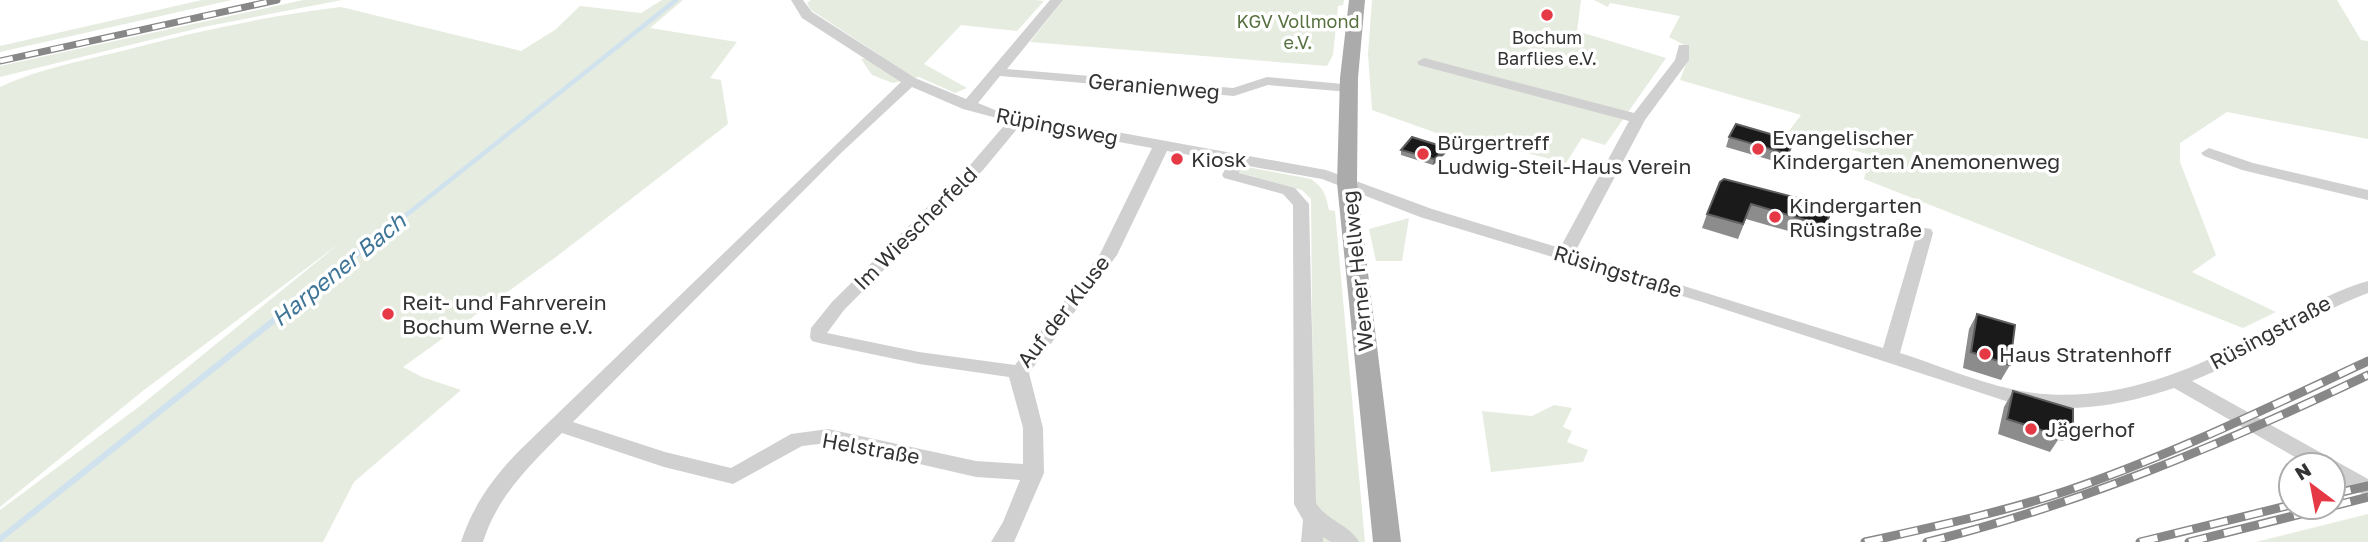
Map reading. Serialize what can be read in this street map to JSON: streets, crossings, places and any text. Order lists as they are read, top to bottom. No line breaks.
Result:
{"streets":{"main road":["Werner Hellweg"],"street":["Geranienweg","Rüpingsweg","Im Wiescherfeld","Rüsingstraße","Auf der Kluse","Helstraße"]},"crossings":[["Geranienweg","Werner Hellweg"],["Rüpingsweg","Im Wiescherfeld"],["Rüpingsweg","Werner Hellweg"],["Rüpingsweg","Rüsingstraße"],["Rüpingsweg","Auf der Kluse"],["Im Wiescherfeld","Auf der Kluse"],["Werner Hellweg","Rüsingstraße"]],"water":["Harpener Bach"],"parks":["KGV Vollmond e.V."],"places":["Bochum Barflies e.V.","Evangelischer Kindergarten Anemonenweg","Bürgertreff Ludwig-Steil-Haus Verein","Kiosk","Kindergarten Rüsingstraße","Reit- und Fahrverein Bochum Werne e.V.","Haus Stratenhoff","Jägerhof"],"north":"top left"}
